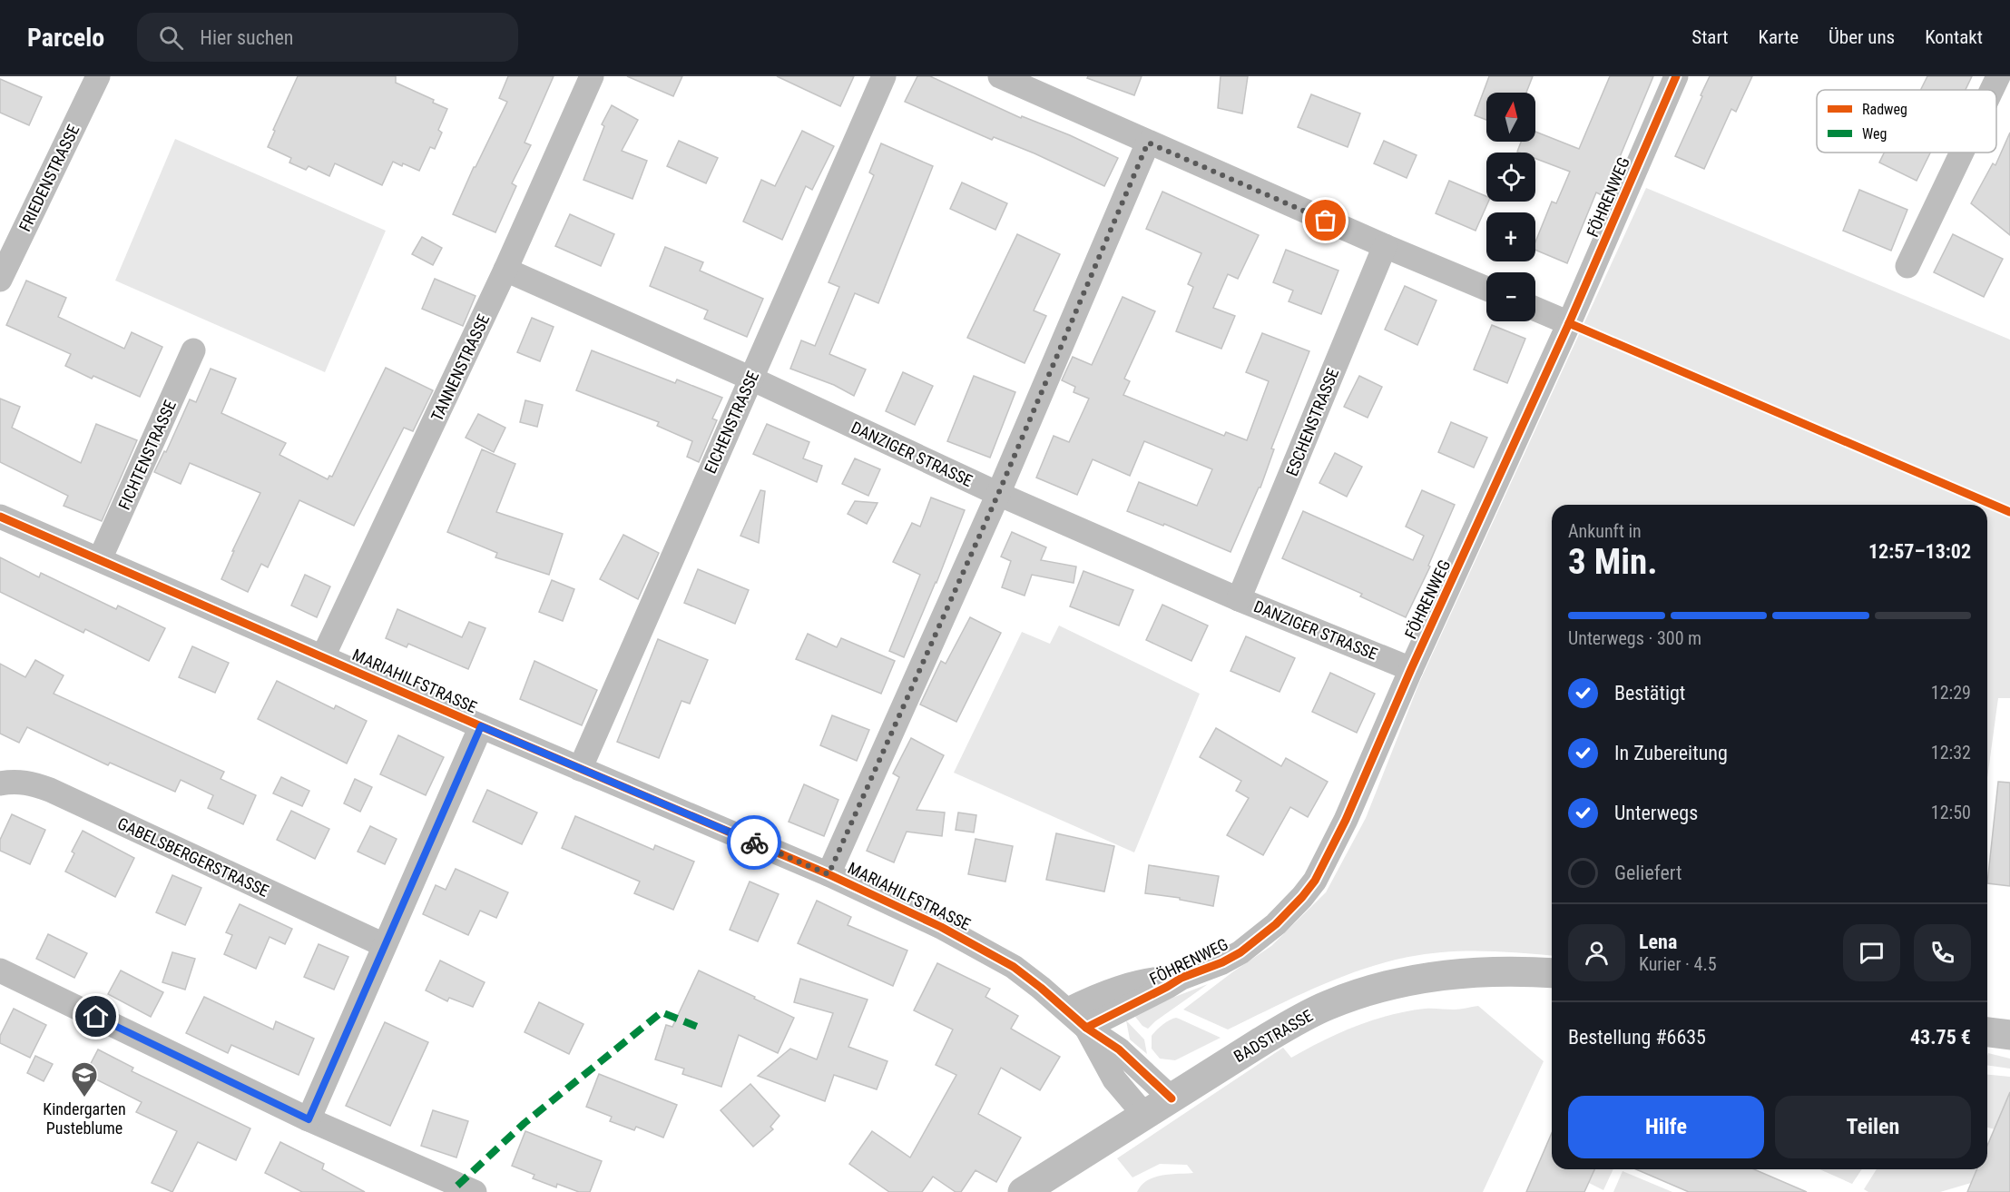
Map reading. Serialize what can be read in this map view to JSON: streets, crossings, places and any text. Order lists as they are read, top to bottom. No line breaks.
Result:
{"streets":{"main road":["BADSTRASSE"],"street":["FRIEDENSTRASSE","FÖHRENWEG","TANNENSTRASSE","EICHENSTRASSE","ESCHENSTRASSE","DANZIGER STRASSE","FICHTENSTRASSE","MARIAHILFSTRASSE","GABELSBERGERSTRASSE"]},"crossings":[["FÖHRENWEG","DANZIGER STRASSE"],["FÖHRENWEG","MARIAHILFSTRASSE"],["TANNENSTRASSE","DANZIGER STRASSE"],["TANNENSTRASSE","MARIAHILFSTRASSE"],["EICHENSTRASSE","DANZIGER STRASSE"],["EICHENSTRASSE","MARIAHILFSTRASSE"],["ESCHENSTRASSE","DANZIGER STRASSE"],["FICHTENSTRASSE","MARIAHILFSTRASSE"],["MARIAHILFSTRASSE","BADSTRASSE"]],"places":{"school or university":["Kindergarten Pusteblume"]},"legend":["Radweg","Weg"],"north":"top","page":{"header":"Parcelo","search":"Hier suchen","nav":["Start","Karte","Über uns","Kontakt"],"map_buttons":["+","−"],"heading":["3 Min.","Ankunft in","12:57–13:02"],"panel":["Lena","Kurier · 4.5","Bestellung #6635","43.75 €"],"bar":"Unterwegs · 300 m","list":[["Bestätigt","12:29"],["In Zubereitung","12:32"],["Unterwegs","12:50"],"Geliefert"],"buttons":["Hilfe","Teilen"]}}
